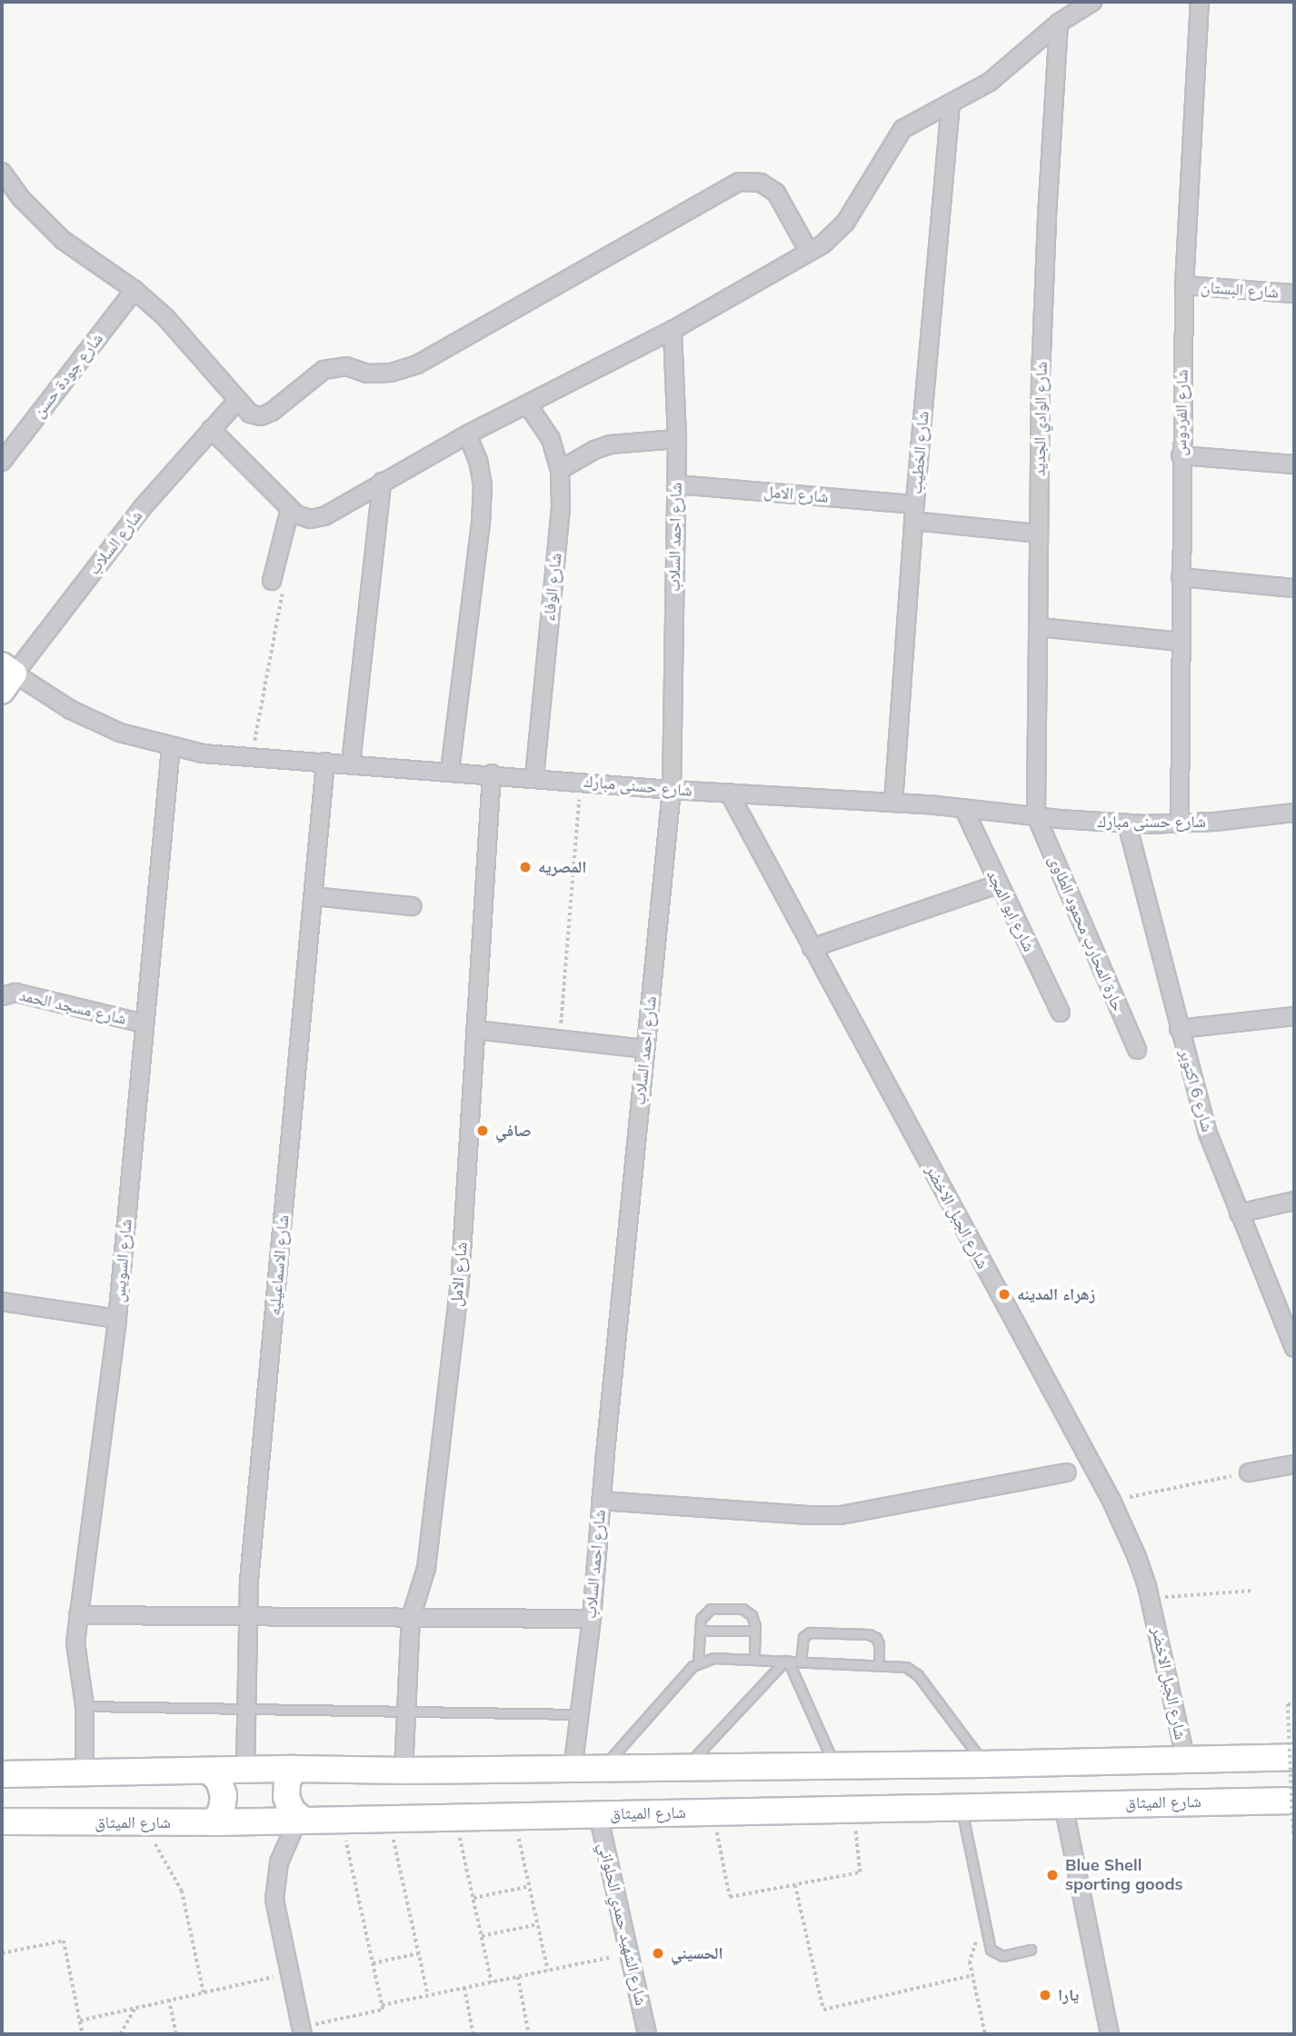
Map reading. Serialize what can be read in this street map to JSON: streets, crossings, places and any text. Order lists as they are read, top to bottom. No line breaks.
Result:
{"streets":{"main road":["شارع الميثاق"],"street":["شارع البستان","شارع جودة حسن","شارع الفردوس","شارع الوادي الجديد","شارع الخطيب","شارع الامل","شارع احمد السلاب","شارع السلاب","شارع الوفاء","شارع حسنى مبارك","شارع ابو المجد","حارة المحارب محمود الطاوى","شارع مسجد الحمد","شارع 6 اكتوبر","شارع الجبل الاخضر","شارع السويس","شارع الاسماعيليه","شارع الشهيد حمدي الحلواني"]},"crossings":[["شارع البستان","شارع الفردوس"],["شارع الفردوس","شارع حسنى مبارك"],["شارع الوادي الجديد","شارع الامل"],["شارع الوادي الجديد","شارع حسنى مبارك"],["شارع الوادي الجديد","حارة المحارب محمود الطاوى"],["شارع الخطيب","شارع الامل"],["شارع الخطيب","شارع حسنى مبارك"],["شارع الامل","شارع احمد السلاب"],["شارع الامل","شارع حسنى مبارك"],["شارع احمد السلاب","شارع حسنى مبارك"],["شارع السلاب","شارع حسنى مبارك"],["شارع الوفاء","شارع حسنى مبارك"],["شارع حسنى مبارك","شارع ابو المجد"],["شارع حسنى مبارك","حارة المحارب محمود الطاوى"],["شارع حسنى مبارك","شارع 6 اكتوبر"],["شارع حسنى مبارك","شارع الجبل الاخضر"],["شارع حسنى مبارك","شارع السويس"],["شارع حسنى مبارك","شارع الاسماعيليه"],["شارع مسجد الحمد","شارع السويس"],["شارع الميثاق","شارع الشهيد حمدي الحلواني"]],"places":["المصريه","صافي","زهراء المدينه","Blue Shell sporting goods","الحسيني","يارا"]}
